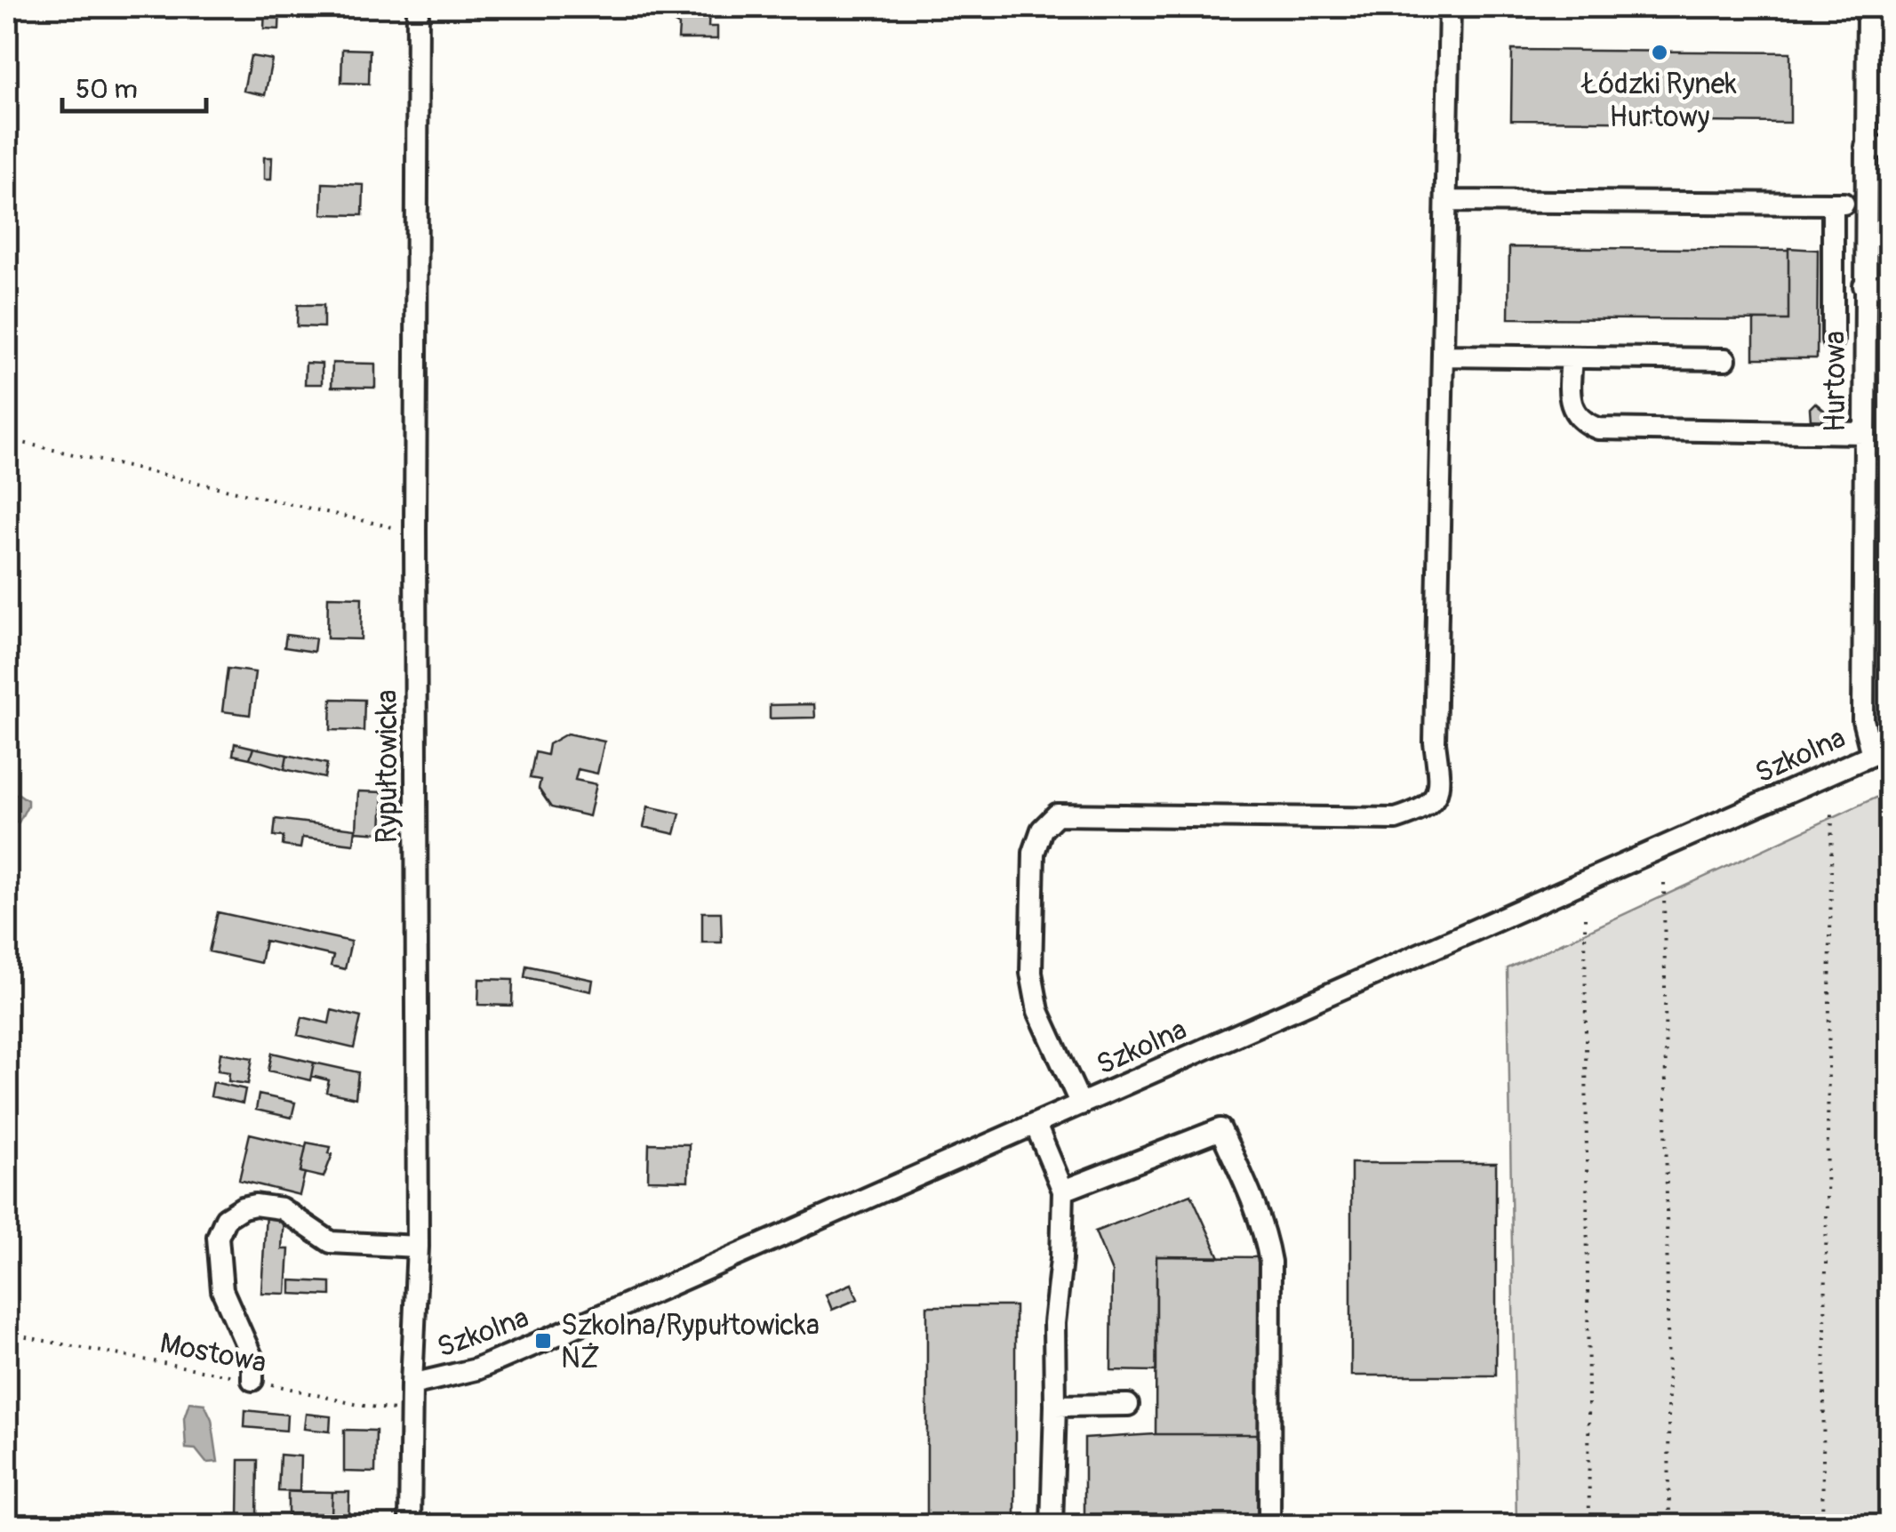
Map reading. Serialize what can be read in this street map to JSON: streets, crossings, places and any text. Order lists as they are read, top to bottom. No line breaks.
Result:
{"streets":{"street":["Hurtowa","Szkolna","Rypułtowicka"],"path":["Mostowa"]},"crossings":[["Hurtowa","Szkolna"],["Szkolna","Rypułtowicka"],["Rypułtowicka","Mostowa"]],"places":{"other":["Łódzki Rynek Hurtowy"],"transit":["Szkolna/Rypułtowicka NŻ"]},"scale_bar":"50 m"}
